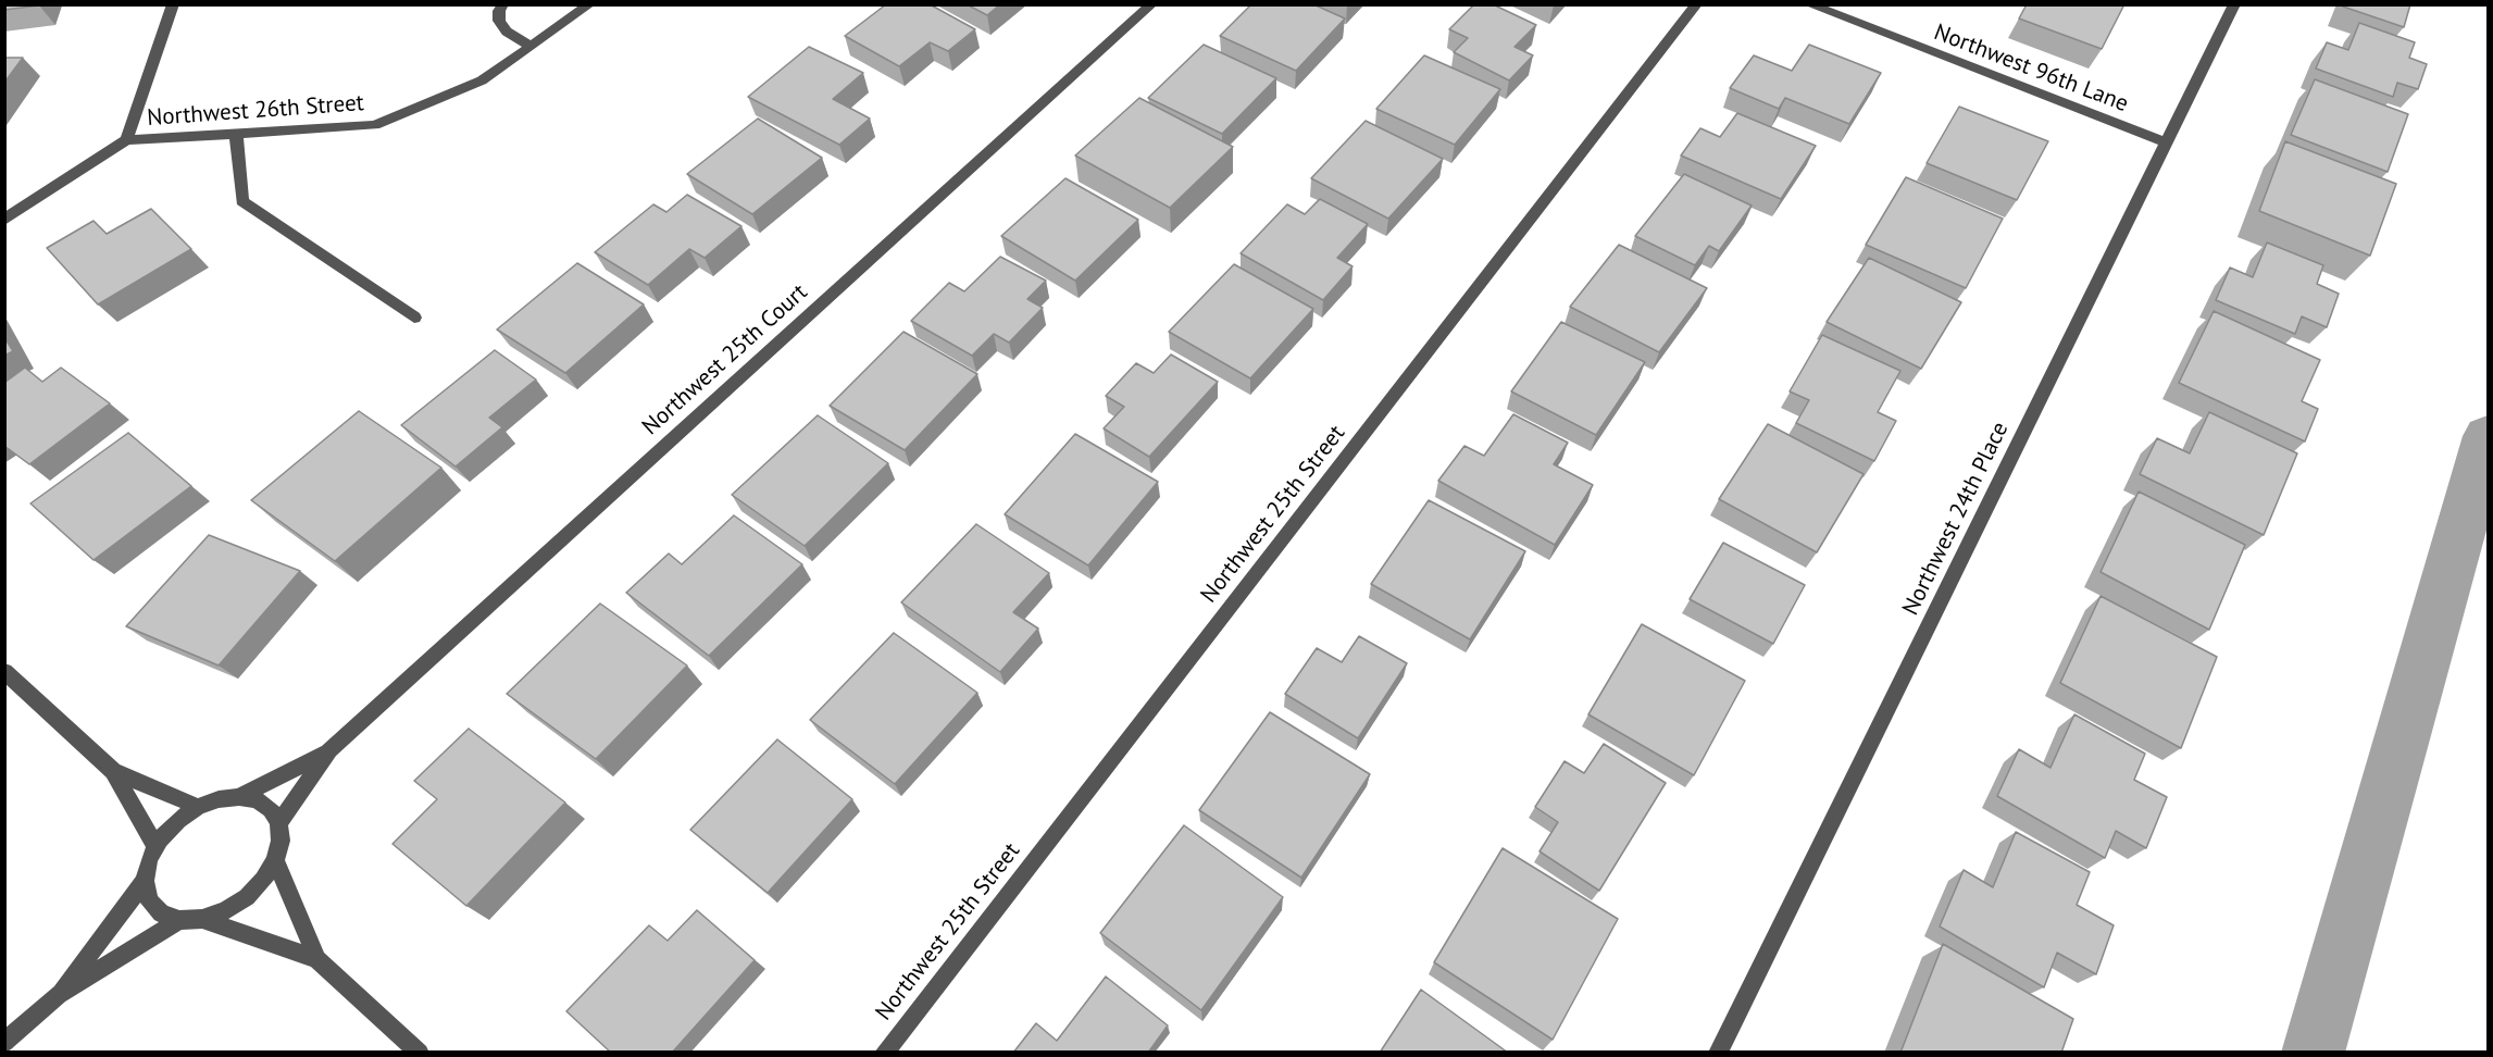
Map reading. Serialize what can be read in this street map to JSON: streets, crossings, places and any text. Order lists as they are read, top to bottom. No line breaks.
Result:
{"streets":{"street":["Northwest 96th Lane","Northwest 26th Street","Northwest 25th Court","Northwest 25th Street","Northwest 24th Place"]},"crossings":[["Northwest 96th Lane","Northwest 24th Place"]]}
